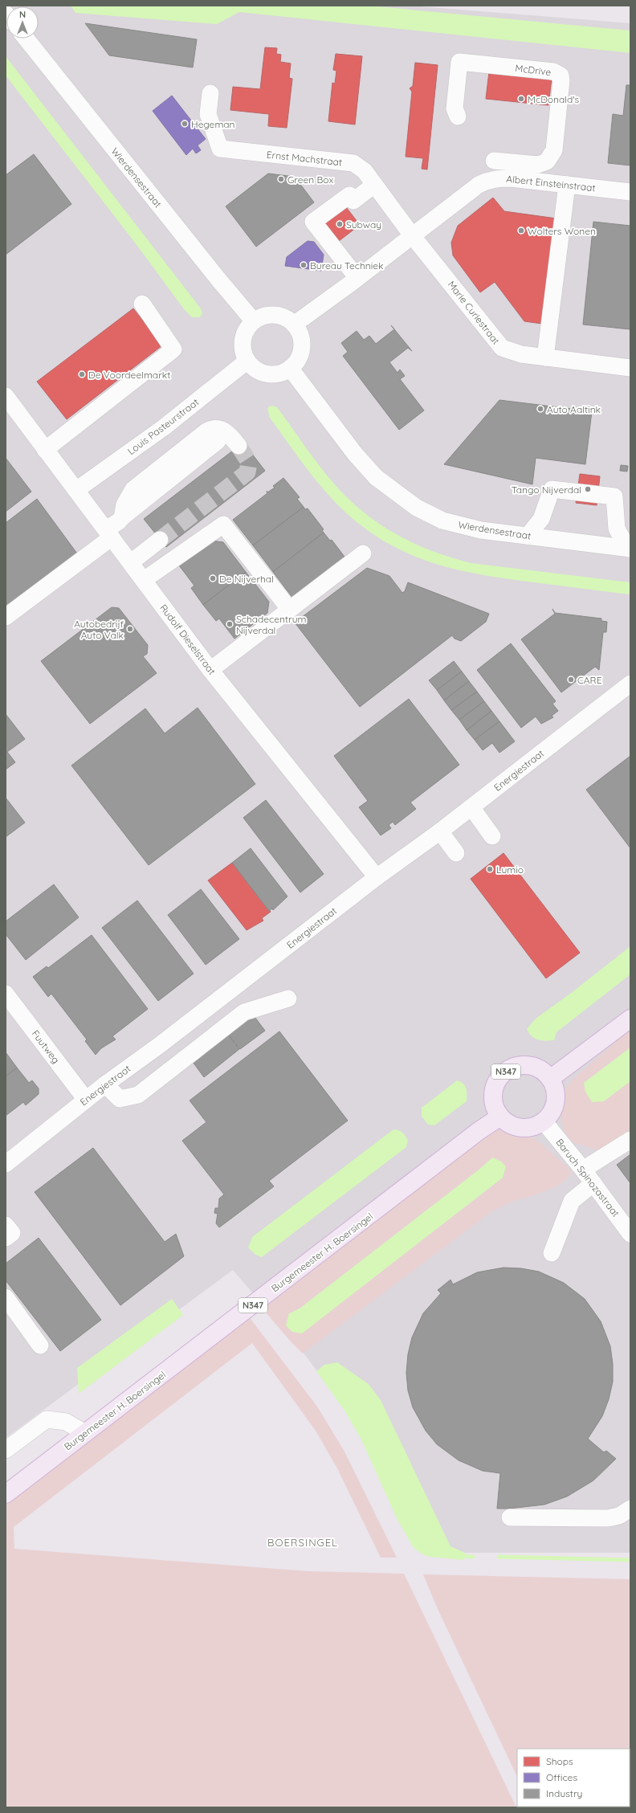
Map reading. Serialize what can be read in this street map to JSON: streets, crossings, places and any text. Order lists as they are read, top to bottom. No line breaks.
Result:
{"streets":{"main road":["N347","Burgemeester H. Boersingel"],"street":["McDrive","Ernst Machstraat","Wierdensestraat","Albert Einsteinstraat","Marie Curiestraat","Louis Pasteurstraat","Rudolf Dieselstraat","Energiestraat","Fuutweg","Baruch Spinozastraat"]},"crossings":[["Ernst Machstraat","Albert Einsteinstraat"],["Ernst Machstraat","Marie Curiestraat"],["Wierdensestraat","Albert Einsteinstraat"],["Wierdensestraat","Louis Pasteurstraat"],["Albert Einsteinstraat","Marie Curiestraat"],["Albert Einsteinstraat","Louis Pasteurstraat"],["Louis Pasteurstraat","Rudolf Dieselstraat"],["Rudolf Dieselstraat","Energiestraat"],["Energiestraat","Fuutweg"],["N347","Baruch Spinozastraat"],["N347","Burgemeester H. Boersingel"],["Baruch Spinozastraat","Burgemeester H. Boersingel"]],"districts":["BOERSINGEL"],"places":["McDonald's","Hegeman","Green Box","Subway","Wolters Wonen","Bureau Techniek","De Voordeelmarkt","Auto Aaltink","Tango Nijverdal","De Nijverhal","Schadecentrum Nijverdal","Autobedrijf Auto Valk","CARE","Lumio"],"legend":["Shops","Offices","Industry"],"north":"top"}
